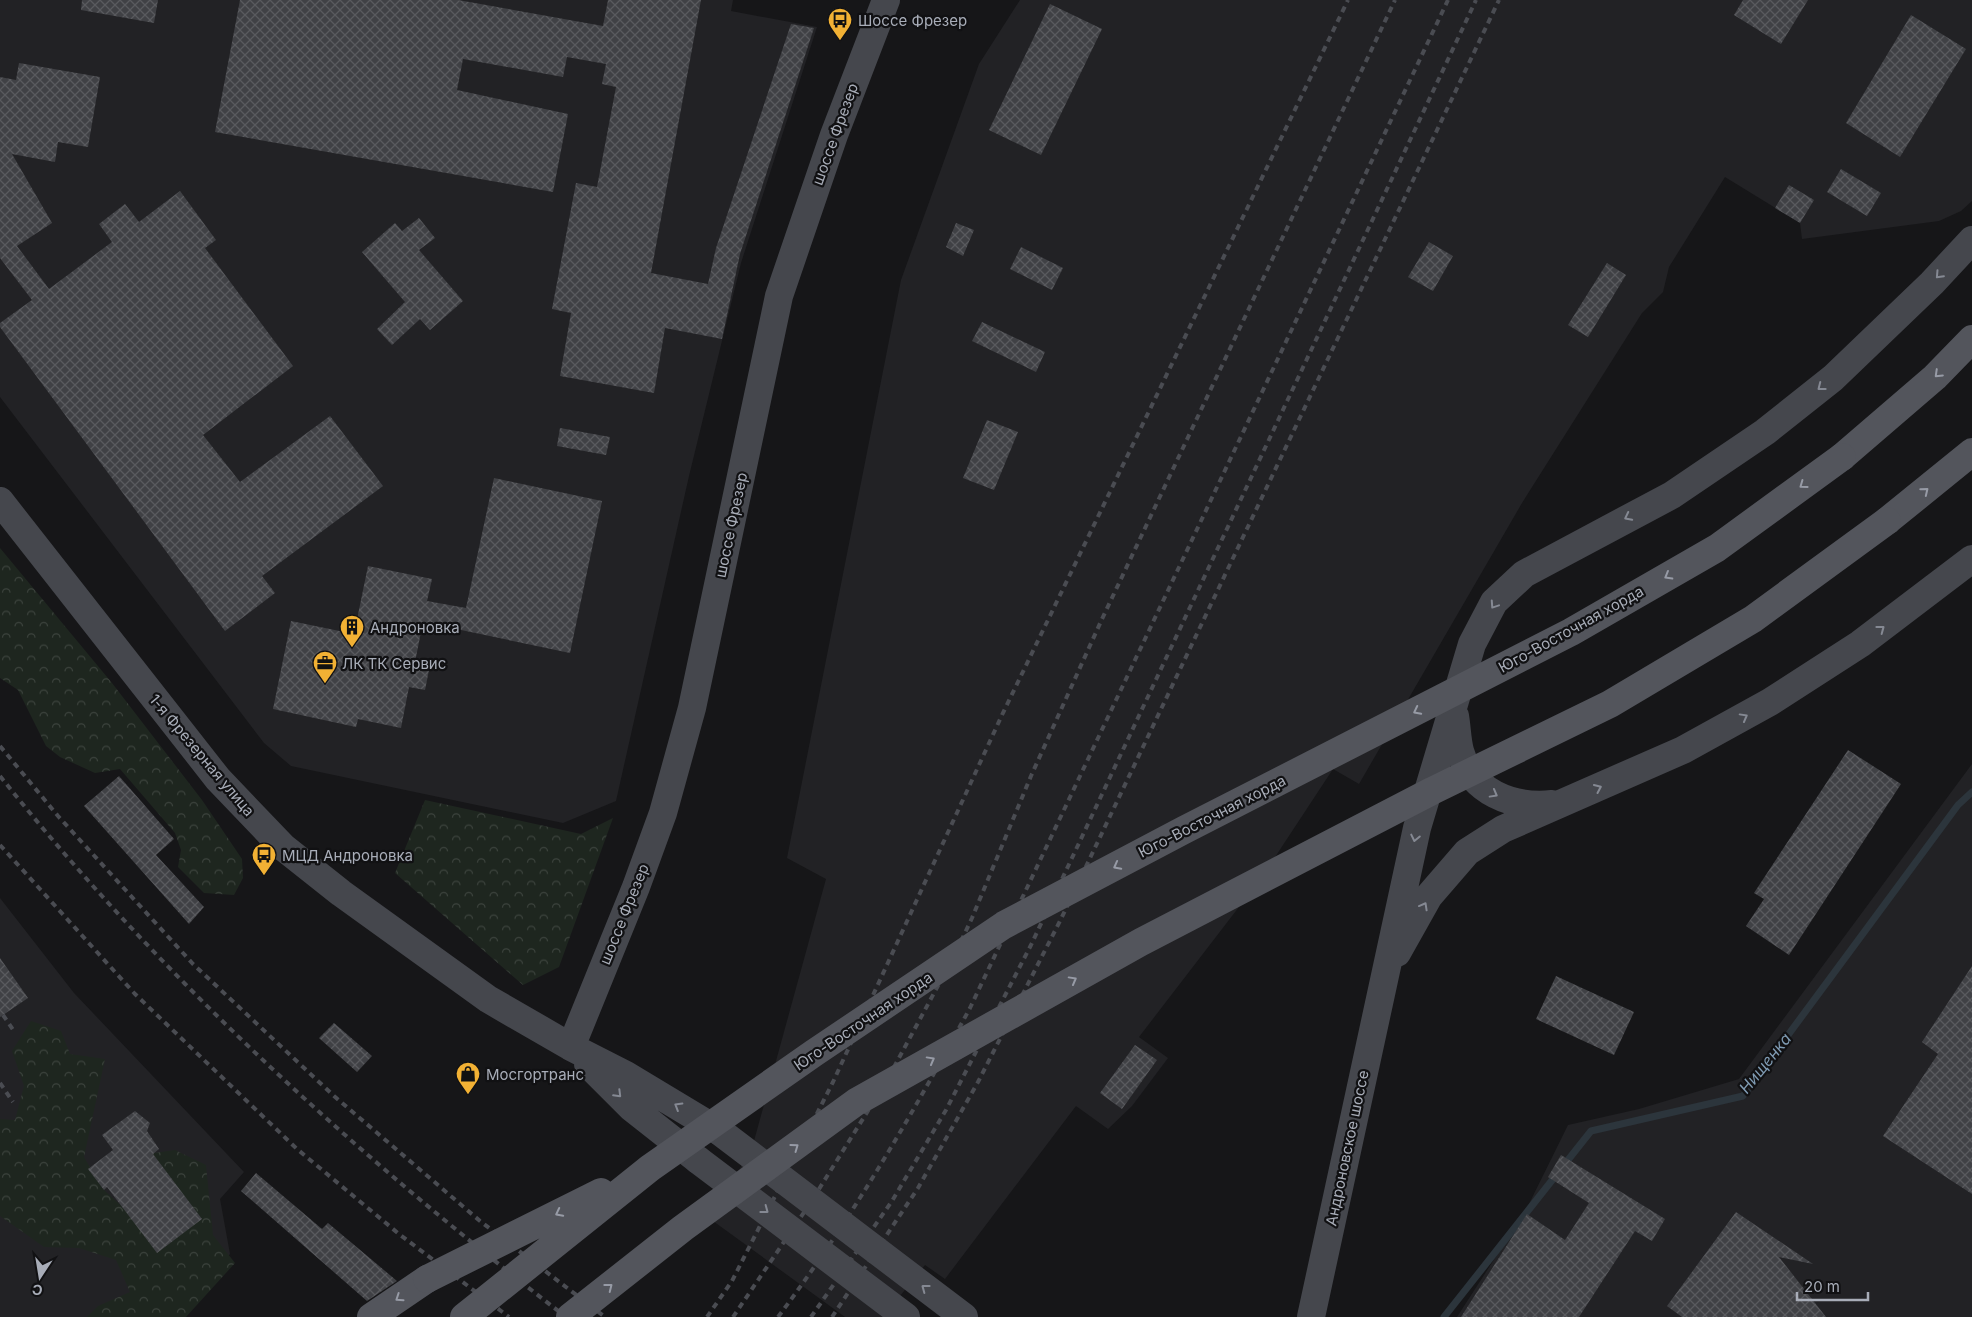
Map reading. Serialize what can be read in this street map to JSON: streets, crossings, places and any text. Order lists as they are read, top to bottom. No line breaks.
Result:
{"streets":{"main road":["Юго-Восточная хорда"],"street":["шоссе Фрезер","1-я Фрезерная улица","Андроновское шоссе"]},"crossings":[["шоссе Фрезер","1-я Фрезерная улица"]],"water":["Нищенка"],"places":{"bus stop":["Шоссе Фрезер","МЦД Андроновка"],"building":["Андроновка"],"office":["ЛК ТК Сервис"],"shop":["Мосгортранс"]},"scale_bar":"20 m","north":"bottom"}
